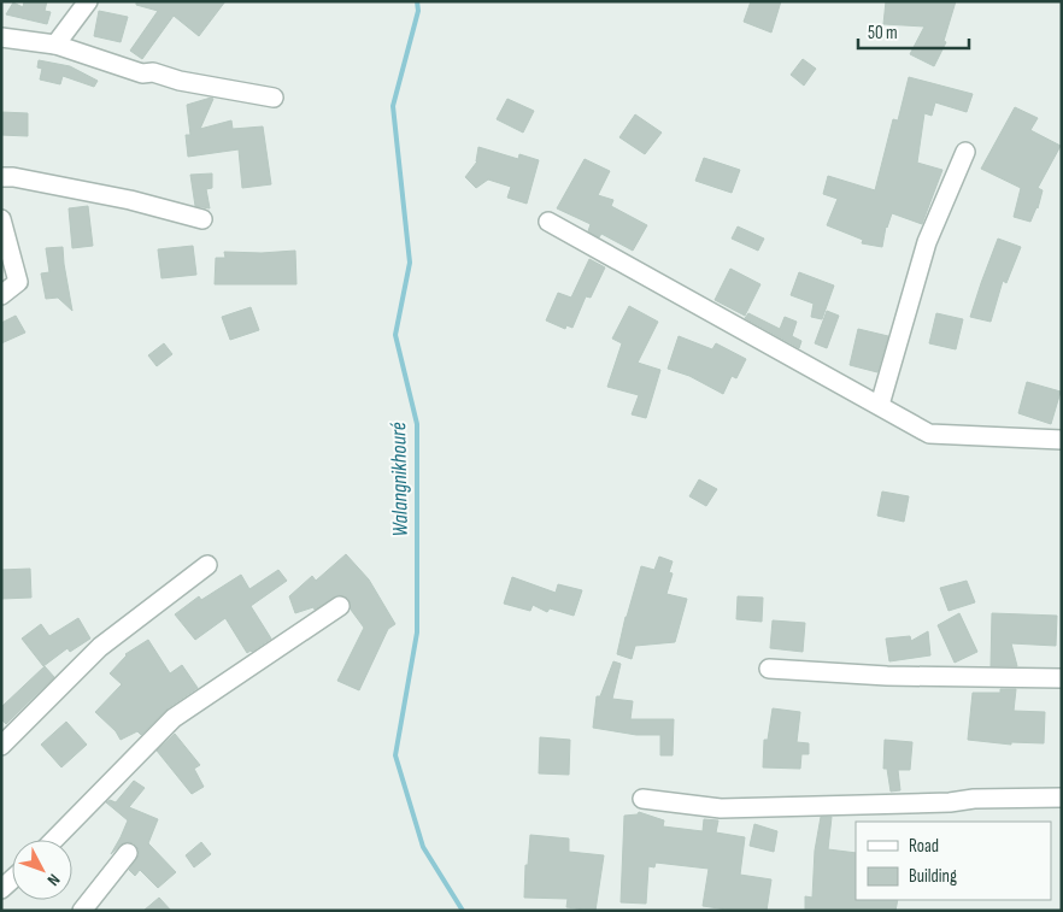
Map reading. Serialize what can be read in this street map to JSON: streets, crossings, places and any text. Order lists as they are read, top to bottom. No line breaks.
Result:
{"water":["Walangnikhouré"],"legend":["Road","Building"],"scale_bar":"50 m","north":"bottom right"}
